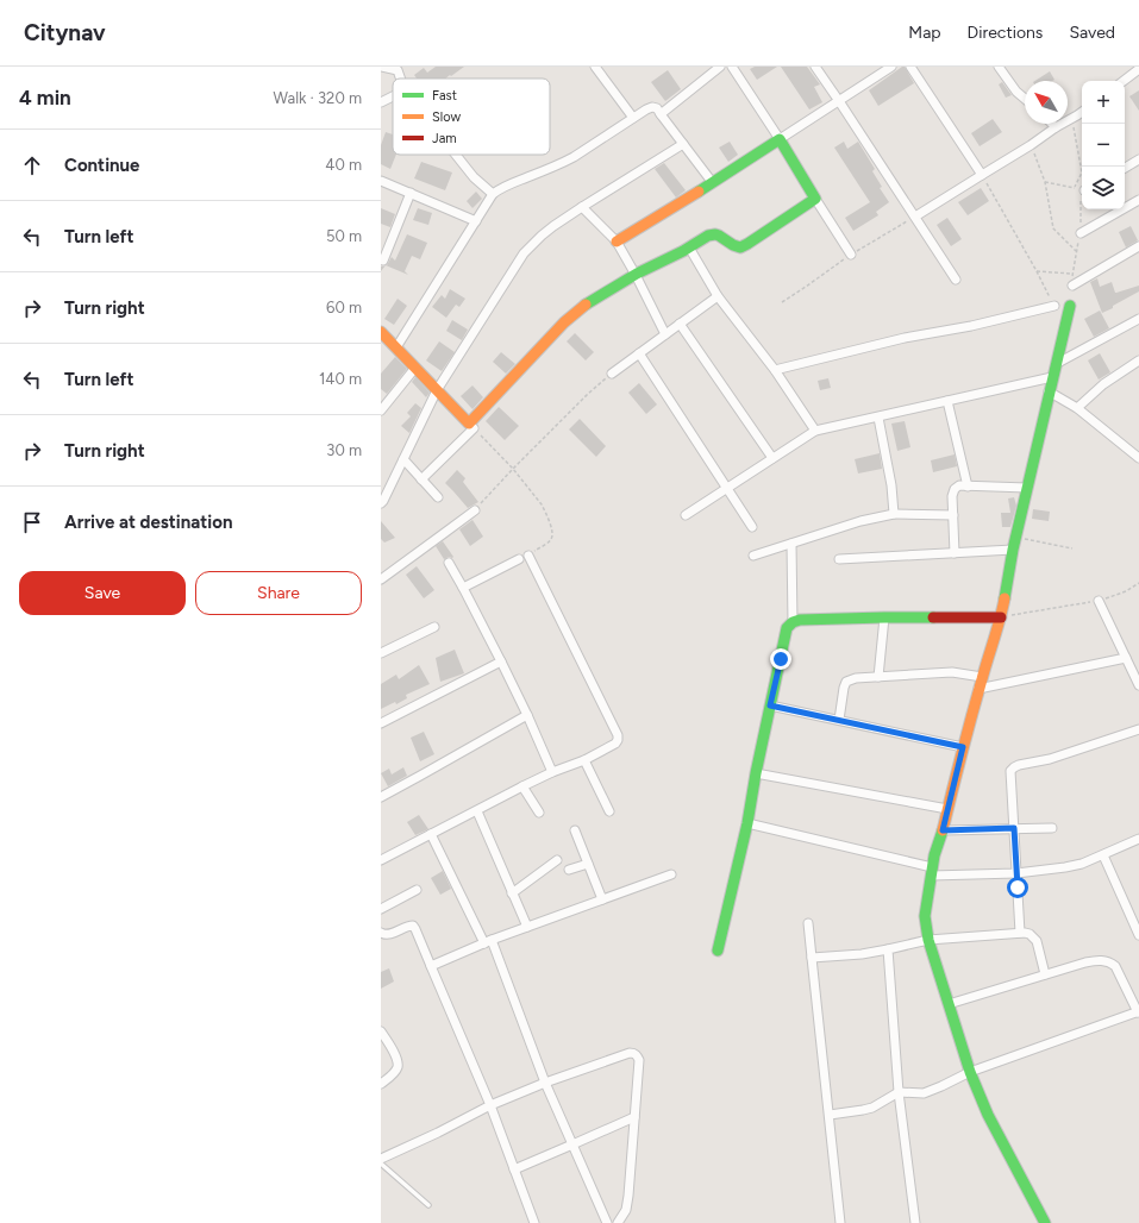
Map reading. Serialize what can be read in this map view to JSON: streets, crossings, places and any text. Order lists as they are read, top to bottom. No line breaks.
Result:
{"legend":["Fast","Slow","Jam"],"north":"top left","page":{"header":"Citynav","nav":["Map","Directions","Saved"],"heading":["4 min","Walk · 320 m"],"map_buttons":["+","−"],"list":[["Continue","40 m"],["Turn left","50 m"],["Turn right","60 m"],["Turn left","140 m"],["Turn right","30 m"],"Arrive at destination"],"buttons":["Save","Share"]}}
